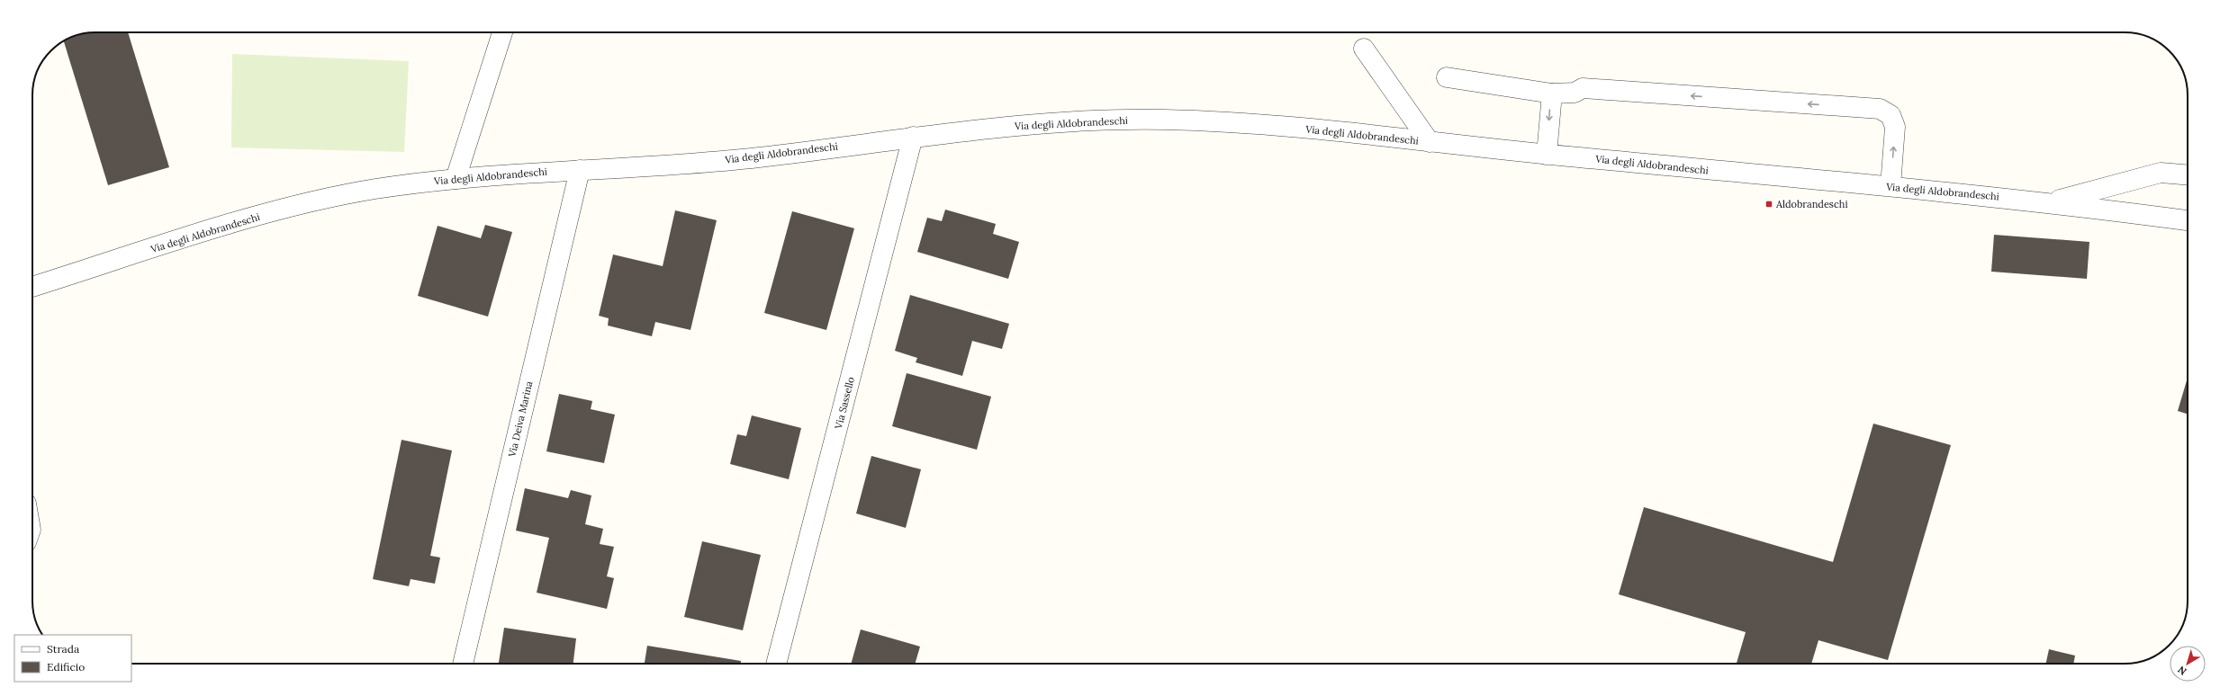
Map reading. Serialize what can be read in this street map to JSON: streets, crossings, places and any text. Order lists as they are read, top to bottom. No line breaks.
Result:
{"streets":{"street":["Via degli Aldobrandeschi","Via Sassello","Via Deiva Marina"]},"crossings":[["Via degli Aldobrandeschi","Via Sassello"],["Via degli Aldobrandeschi","Via Deiva Marina"]],"places":{"transit":["Aldobrandeschi"]},"legend":["Strada","Edificio"],"north":"bottom left"}
